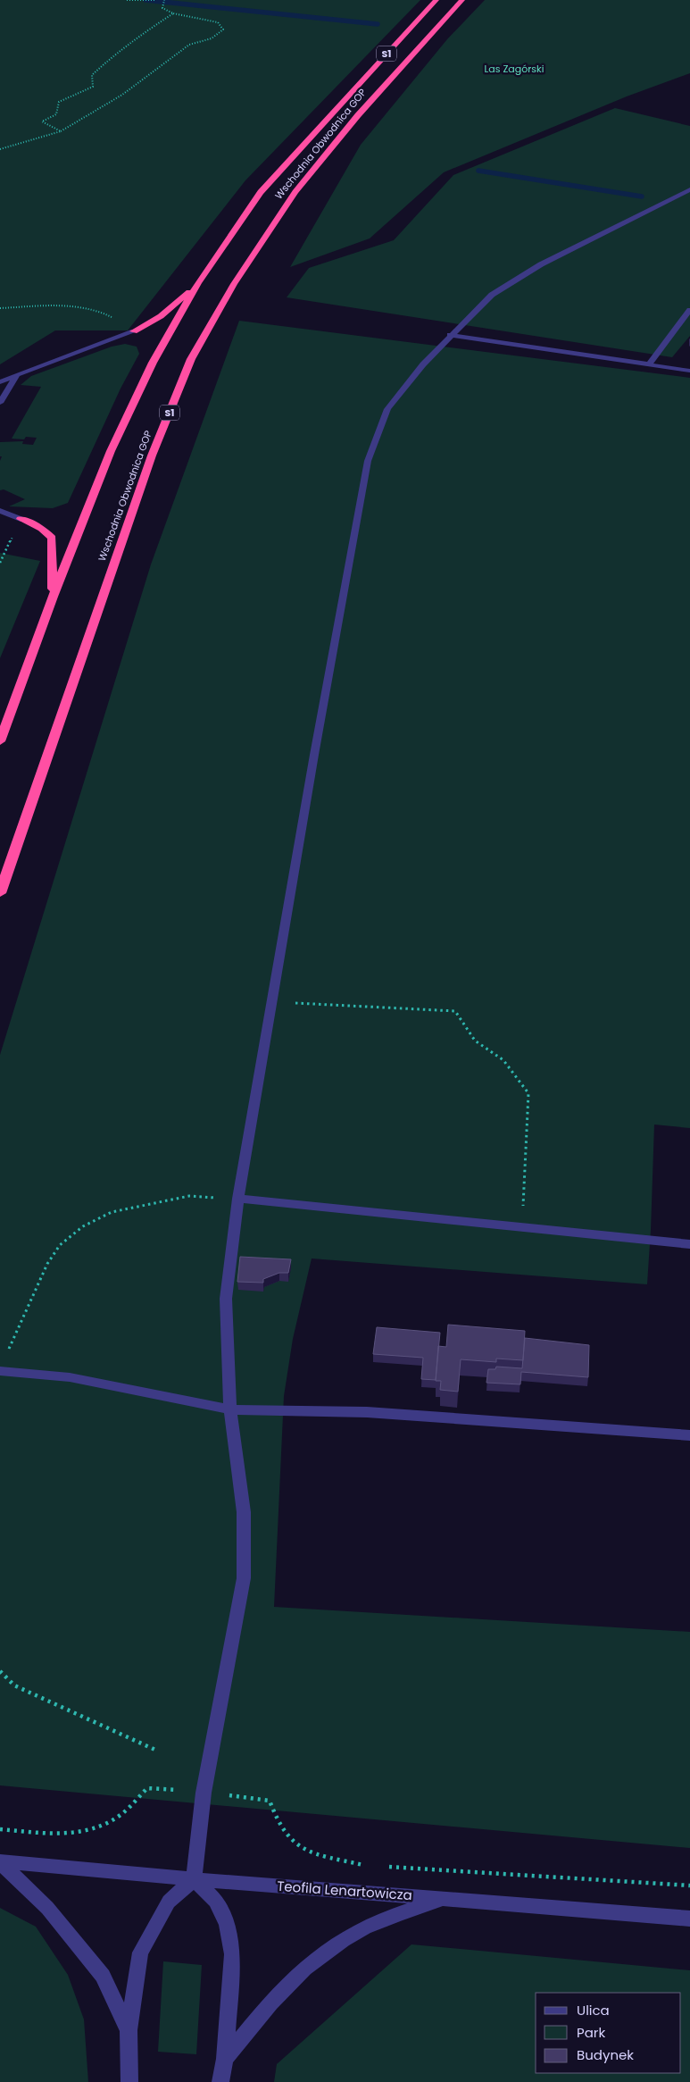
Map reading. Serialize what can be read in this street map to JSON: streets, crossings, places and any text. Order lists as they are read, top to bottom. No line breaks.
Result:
{"streets":{"highway":["S1","Wschodnia Obwodnica GOP"],"street":["Teofila Lenartowicza"]},"parks":["Las Zagórski"],"legend":["Ulica","Park","Budynek"]}
